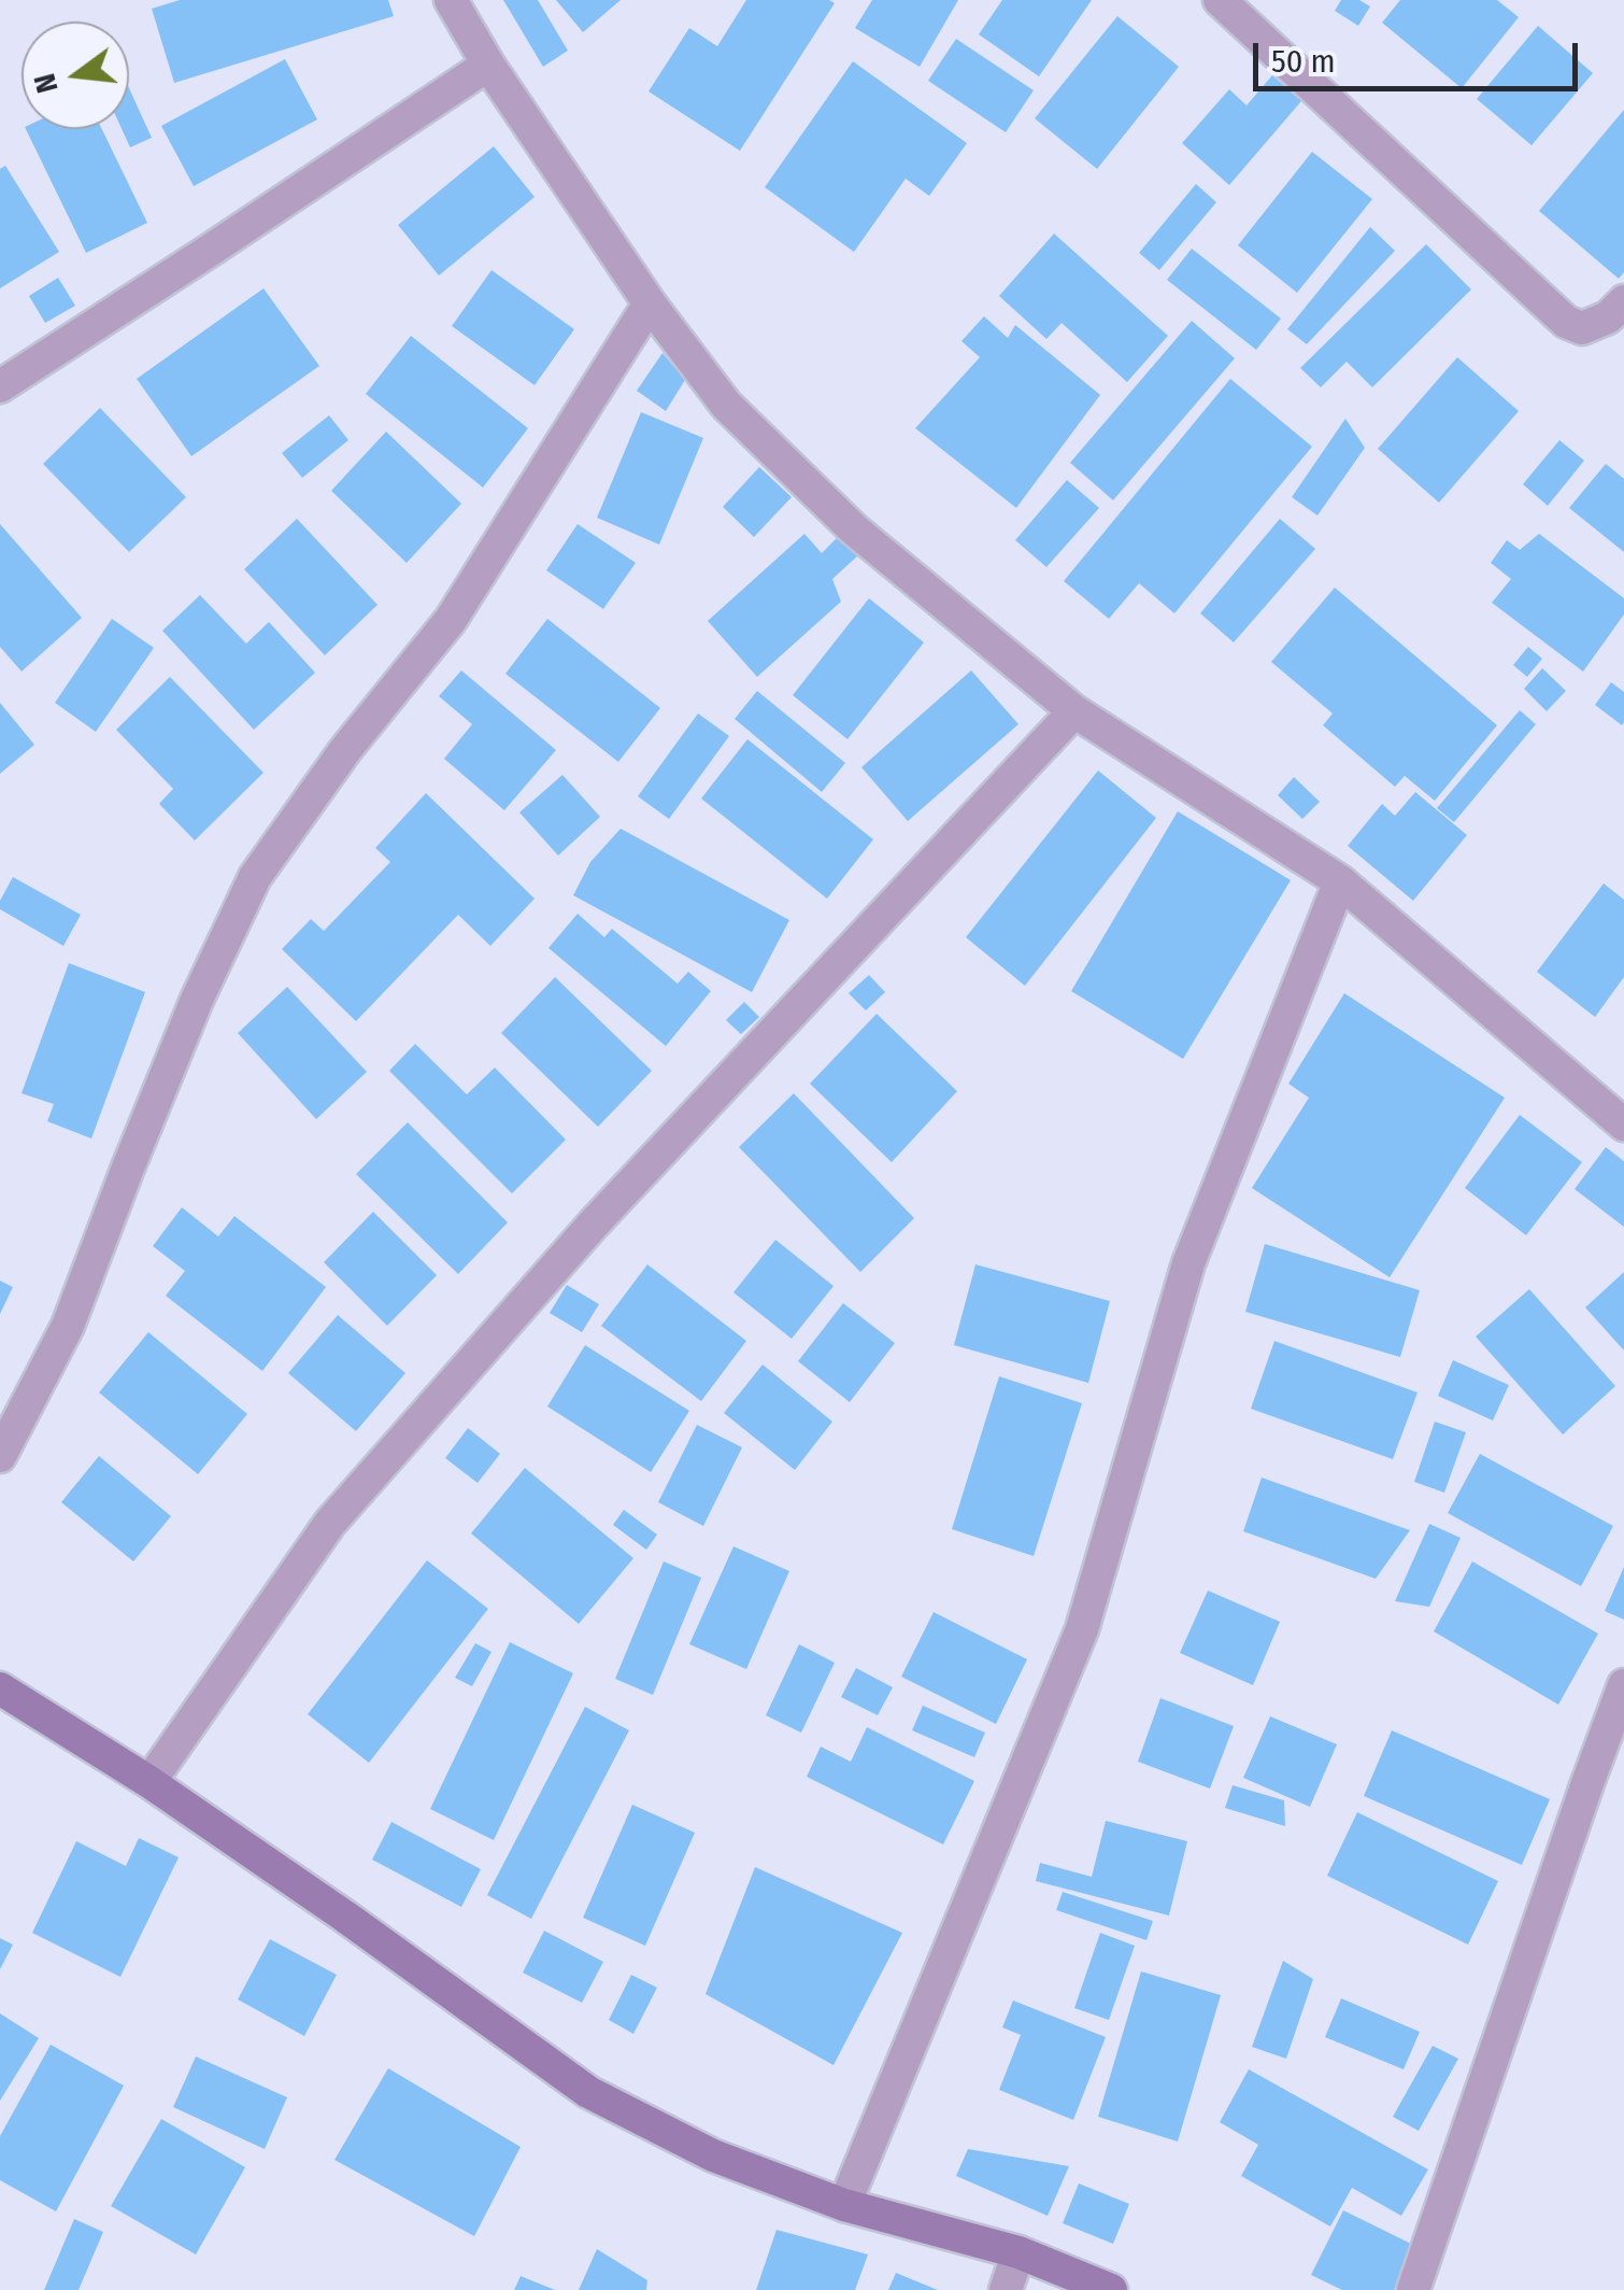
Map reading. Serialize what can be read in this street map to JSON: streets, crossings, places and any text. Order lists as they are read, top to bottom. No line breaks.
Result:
{"scale_bar":"50 m","north":"left"}
